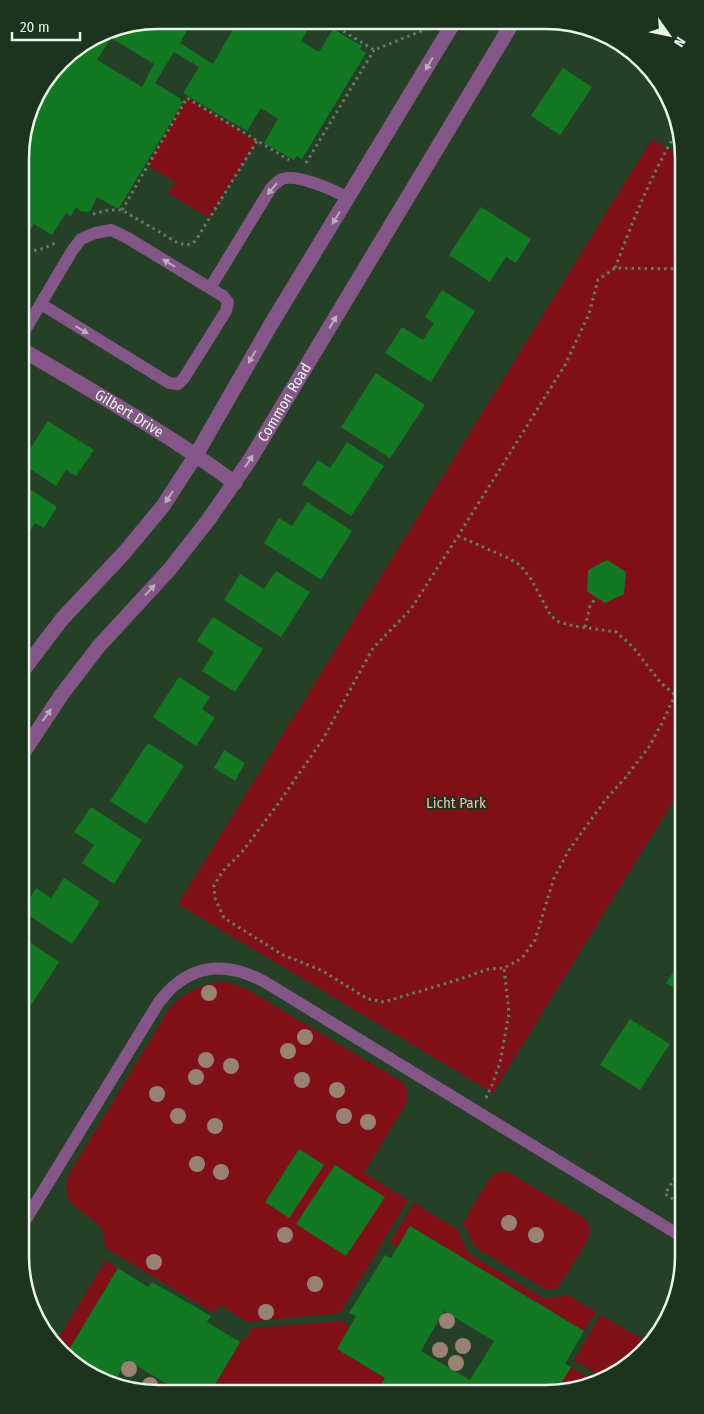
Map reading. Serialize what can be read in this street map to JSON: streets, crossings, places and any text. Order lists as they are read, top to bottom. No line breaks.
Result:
{"streets":{"street":["Common Road","Gilbert Drive"]},"crossings":[["Common Road","Gilbert Drive"]],"parks":["Licht Park"],"scale_bar":"20 m","north":"bottom right"}
